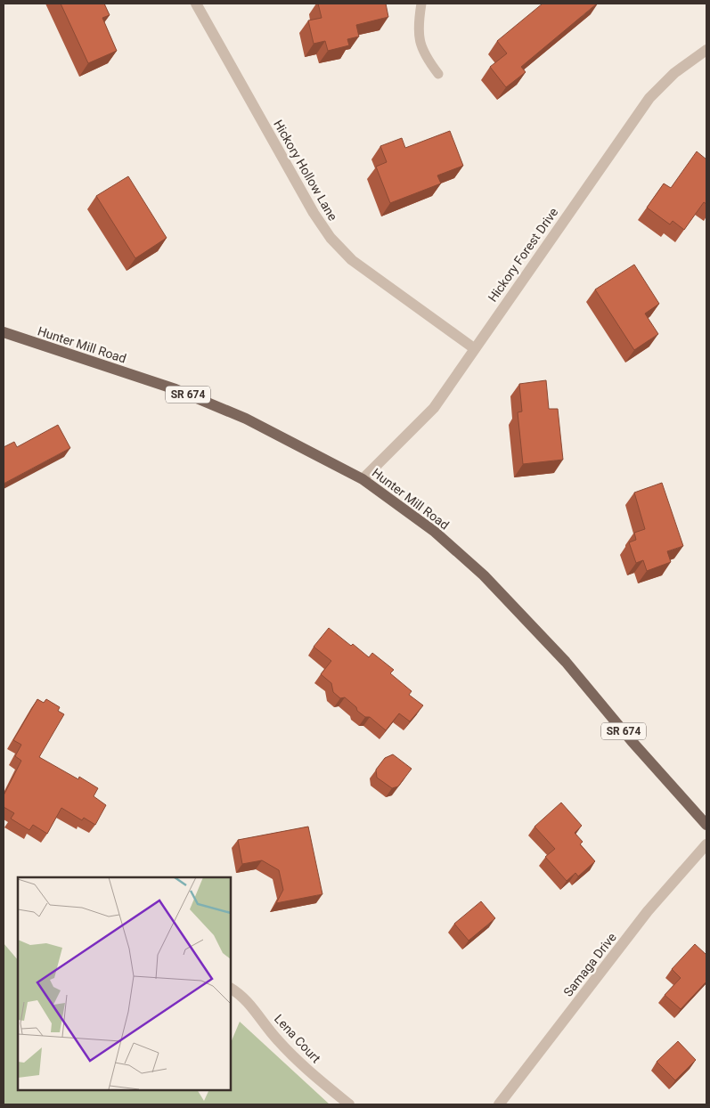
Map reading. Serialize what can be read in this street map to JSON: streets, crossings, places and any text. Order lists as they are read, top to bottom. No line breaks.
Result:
{"streets":{"main road":["Hunter Mill Road","SR 674"],"street":["Hickory Hollow Lane","Hickory Forest Drive","Samaga Drive","Lena Court"]},"crossings":[["Hickory Hollow Lane","Hickory Forest Drive"],["Hickory Forest Drive","Hunter Mill Road"]]}
